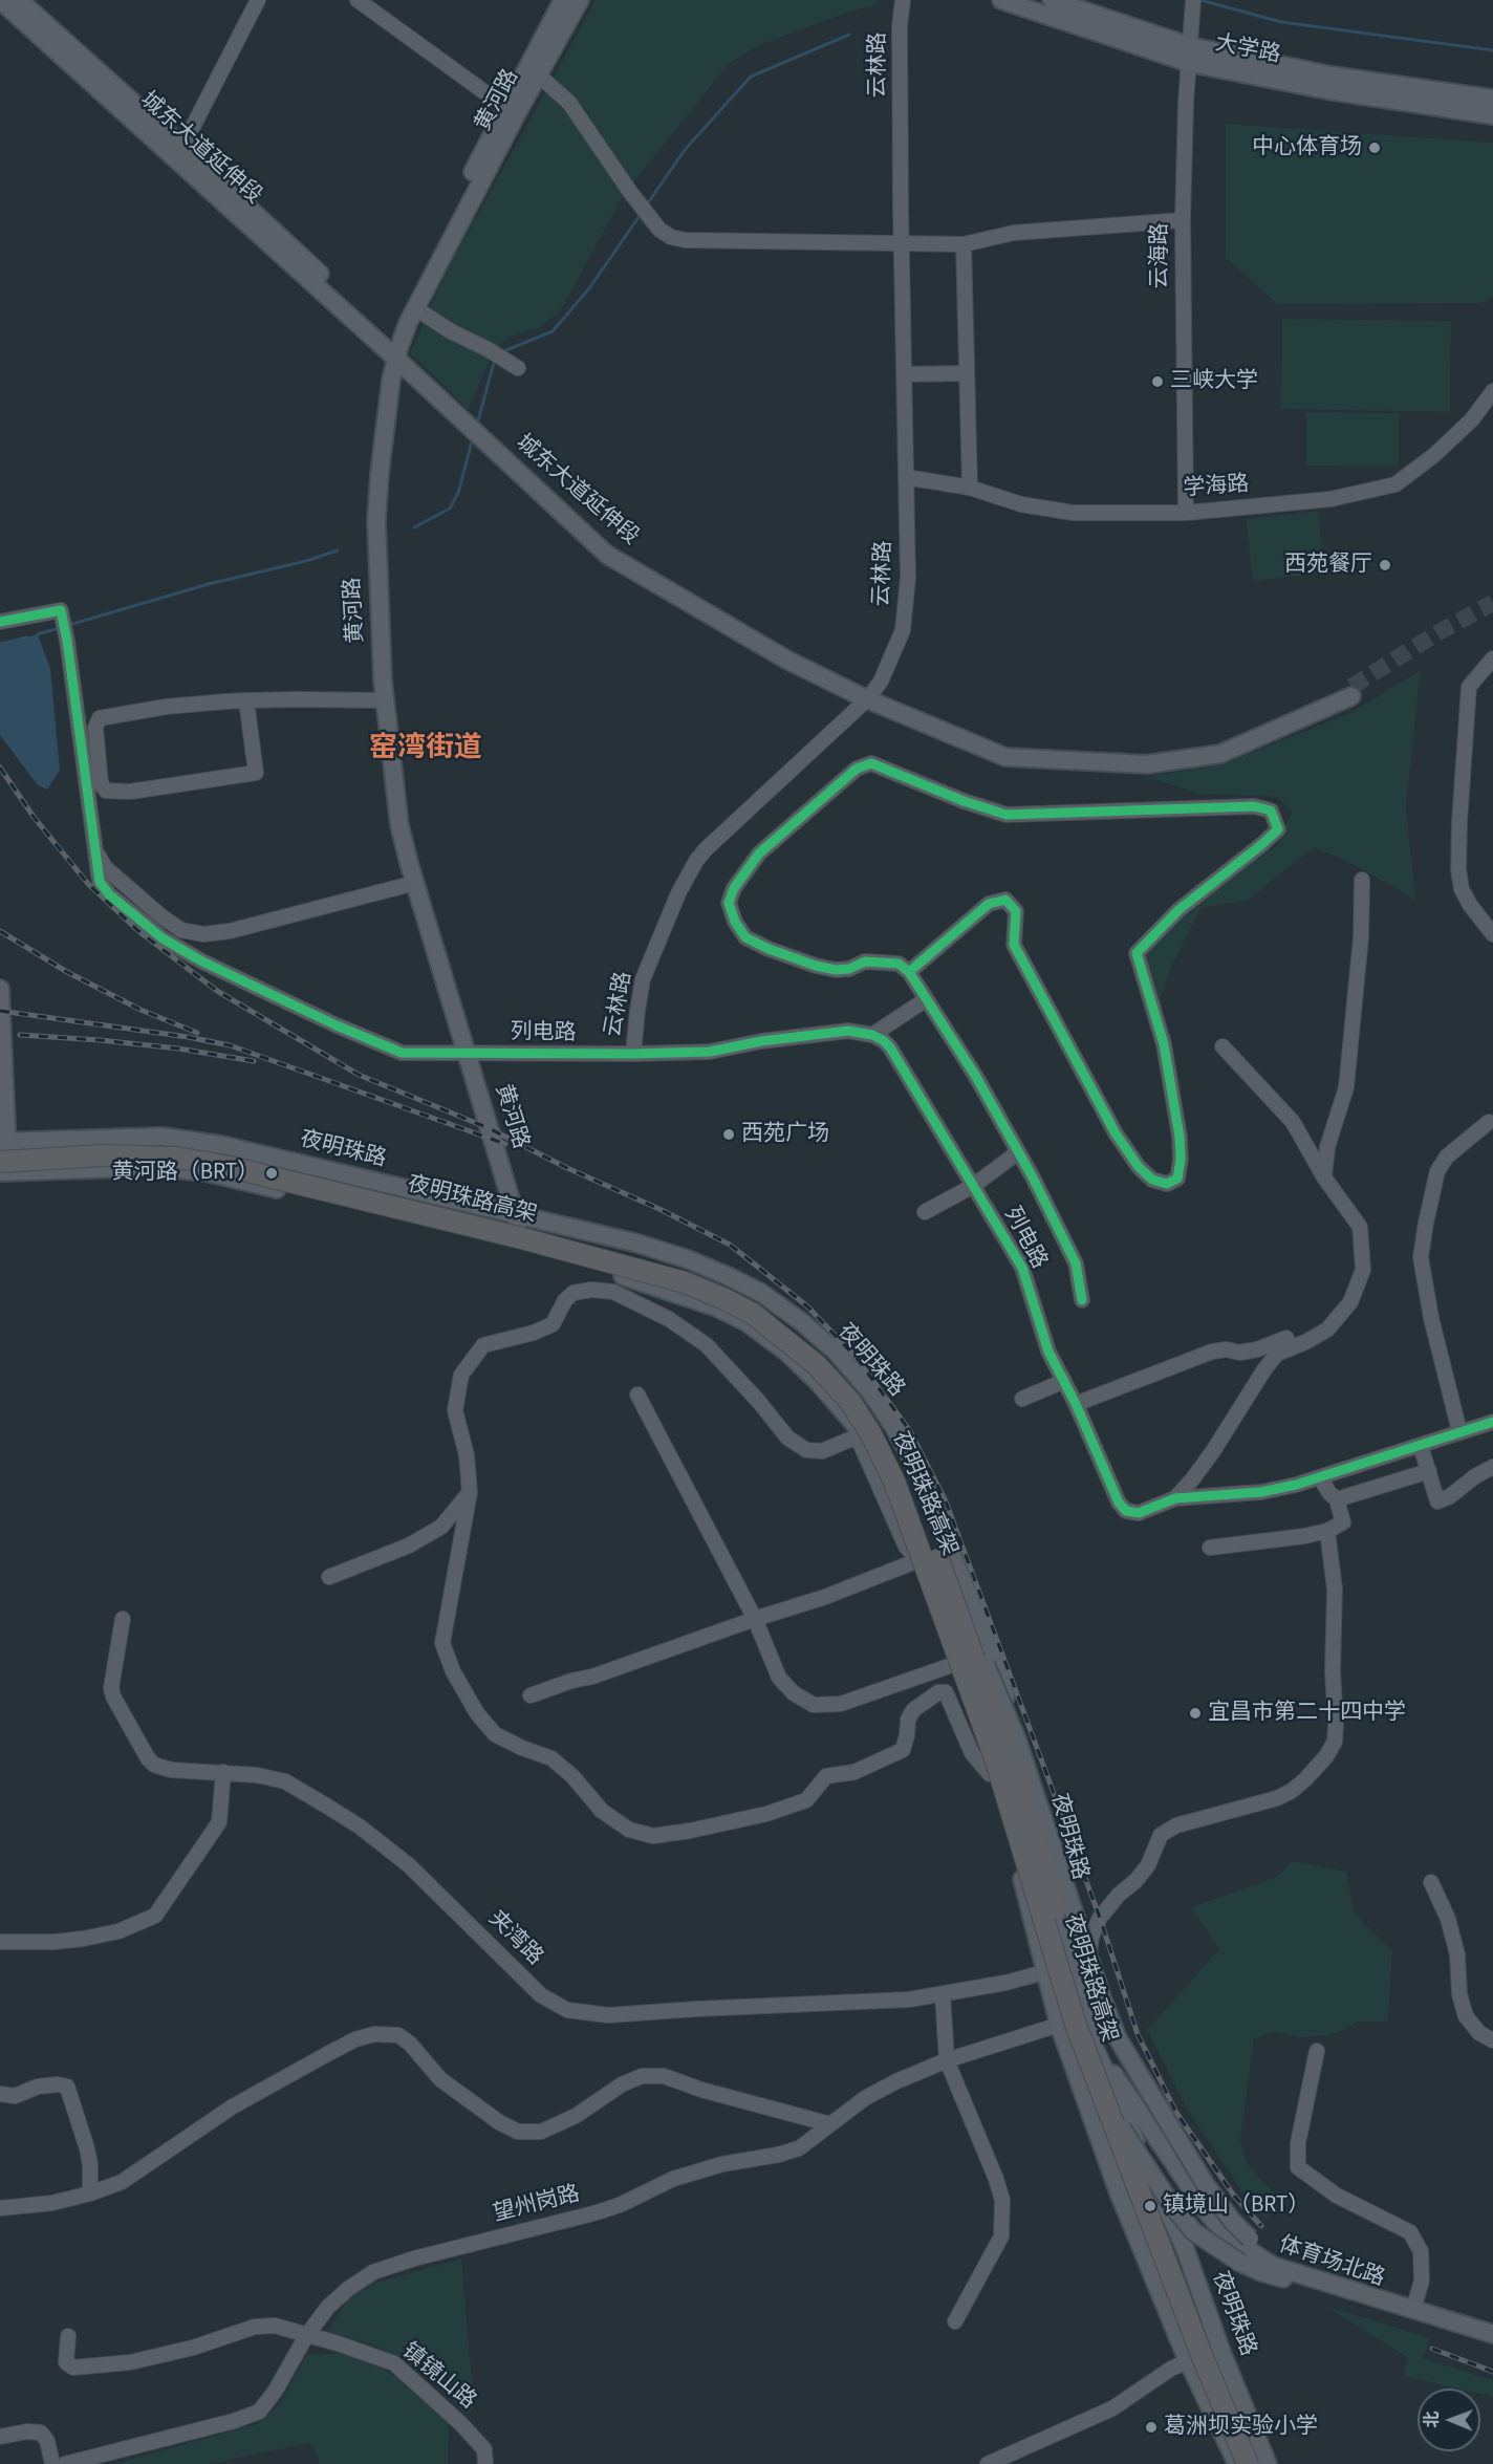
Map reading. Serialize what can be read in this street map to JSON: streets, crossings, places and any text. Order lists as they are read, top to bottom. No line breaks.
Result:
{"streets":{"highway":["夜明珠路高架"],"main road":["大学路","黄河路","城东大道延伸段","夜明珠路","体育场北路"],"street":["云林路","云海路","学海路","列电路","夹湾路","望州岗路","镇镜山路"]},"crossings":[["大学路","云海路"],["云林路","城东大道延伸段"],["云林路","学海路"],["云林路","列电路"],["黄河路","城东大道延伸段"],["黄河路","列电路"],["黄河路","夜明珠路"],["云海路","学海路"],["夜明珠路","夜明珠路高架"],["夜明珠路","体育场北路"],["望州岗路","镇镜山路"]],"districts":["窑湾街道"],"places":["中心体育场","三峡大学","西苑餐厅","西苑广场","黄河路（BRT）","宜昌市第二十四中学","镇境山（BRT）","葛洲坝实验小学"],"north":"left"}
